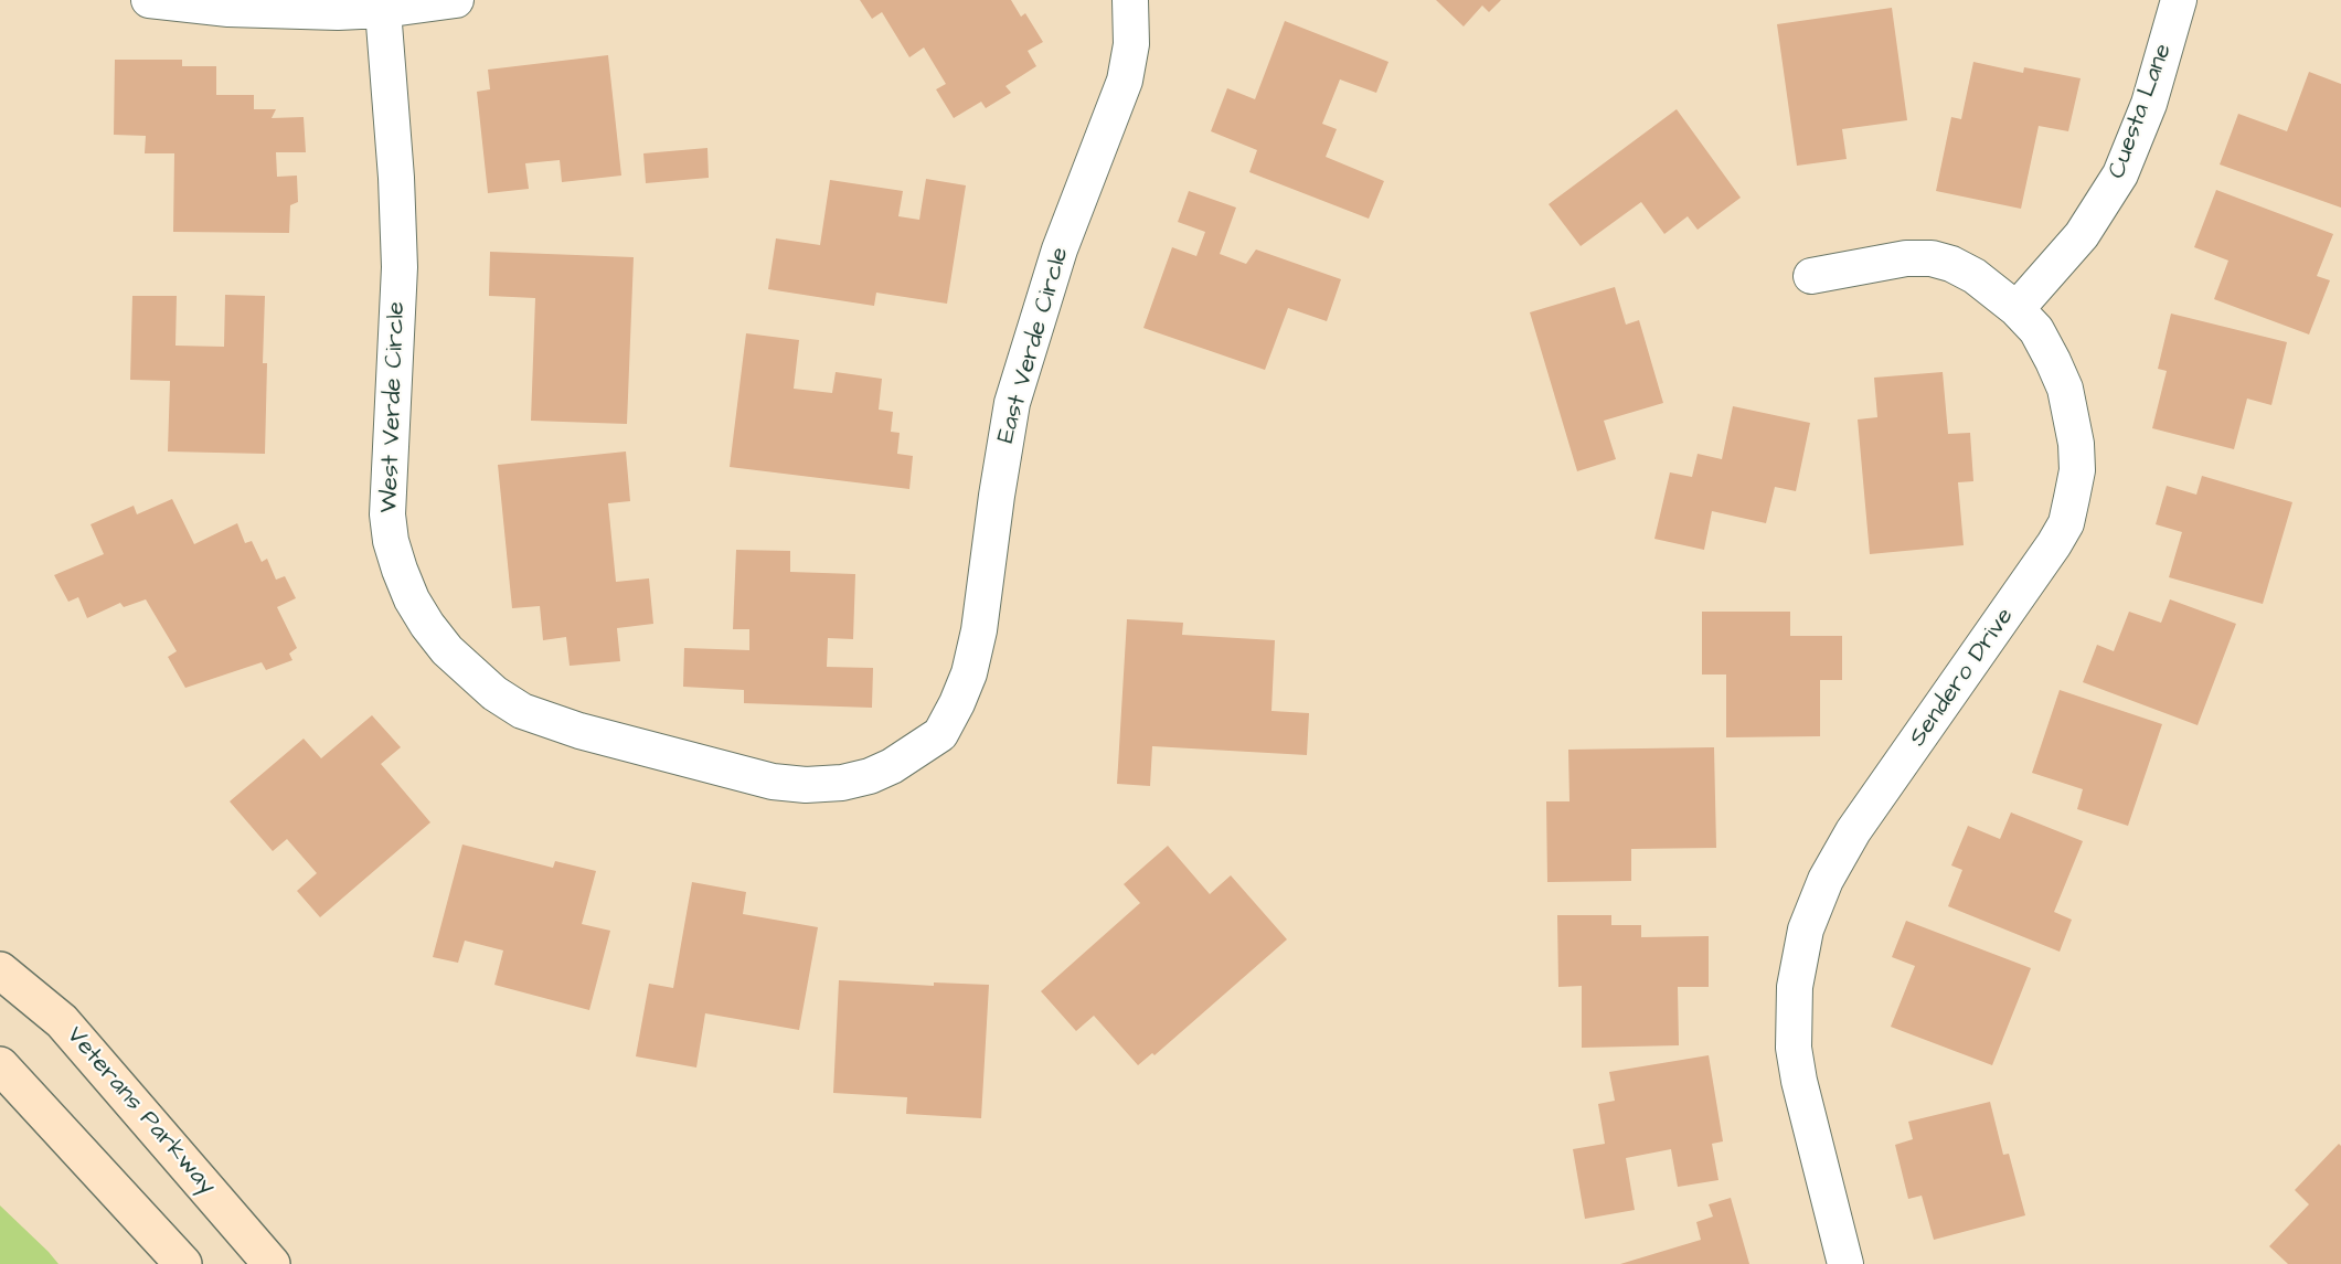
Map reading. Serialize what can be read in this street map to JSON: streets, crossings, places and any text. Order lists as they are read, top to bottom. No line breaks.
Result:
{"streets":{"street":["Cuesta Lane","East Verde Circle","West Verde Circle","Sendero Drive","Veterans Parkway"]},"crossings":[["Cuesta Lane","Sendero Drive"],["East Verde Circle","West Verde Circle"]]}
